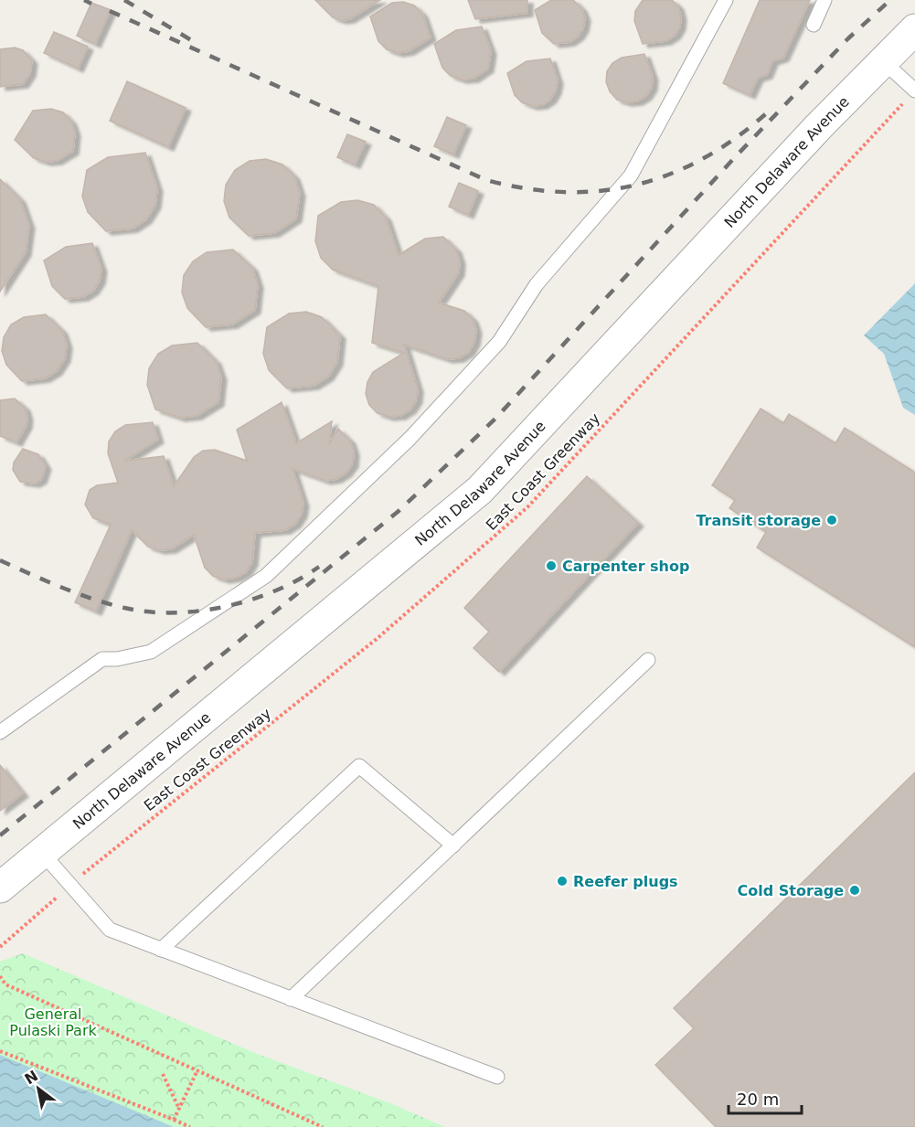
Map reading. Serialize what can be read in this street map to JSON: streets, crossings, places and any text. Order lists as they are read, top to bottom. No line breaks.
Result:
{"streets":{"street":["North Delaware Avenue"],"path":["East Coast Greenway"]},"parks":["General Pulaski Park"],"places":["Transit storage","Carpenter shop","Reefer plugs","Cold Storage"],"scale_bar":"20 m","north":"top left"}
